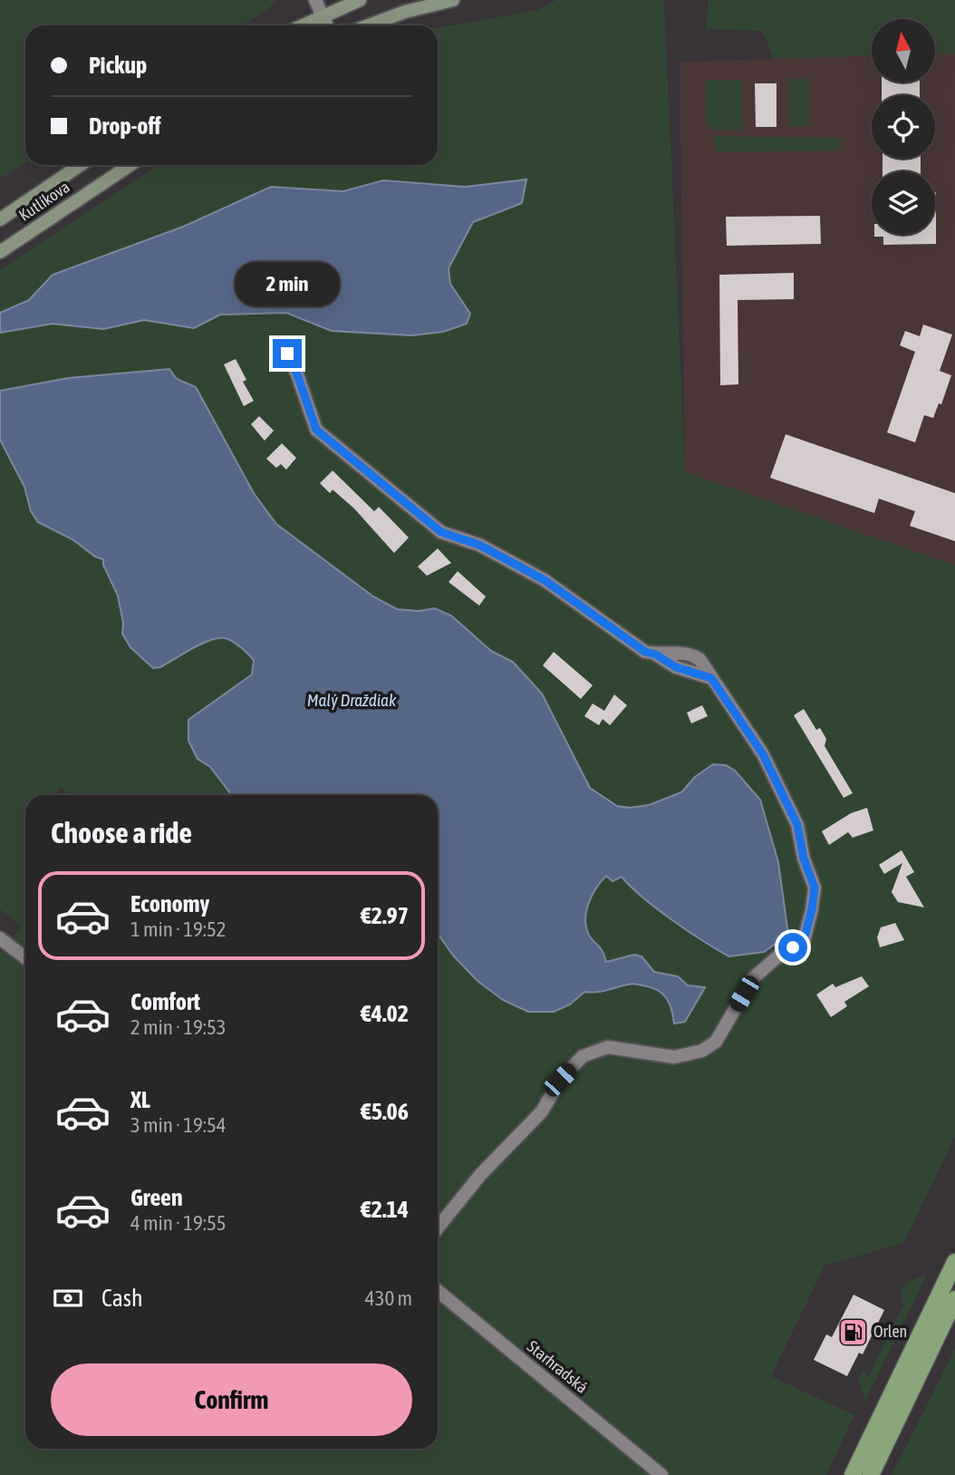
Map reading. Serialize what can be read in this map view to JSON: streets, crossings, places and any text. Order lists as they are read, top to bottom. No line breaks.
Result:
{"streets":{"main road":["Kutlíkova"],"street":["Starhradská"]},"water":["Malý Draždiak"],"places":{"fuel station":["Orlen"]},"north":"top","page":{"banner":["Pickup","Drop-off"],"bubble":"2 min","heading":"Choose a ride","list":[{"name":"Economy","note":"1 min · 19:52","value":"€2.97"},{"name":"Comfort","note":"2 min · 19:53","value":"€4.02"},{"name":"XL","note":"3 min · 19:54","value":"€5.06"},{"name":"Green","note":"4 min · 19:55","value":"€2.14"}],"pay":["Cash","430 m"],"buttons":"Confirm"}}
